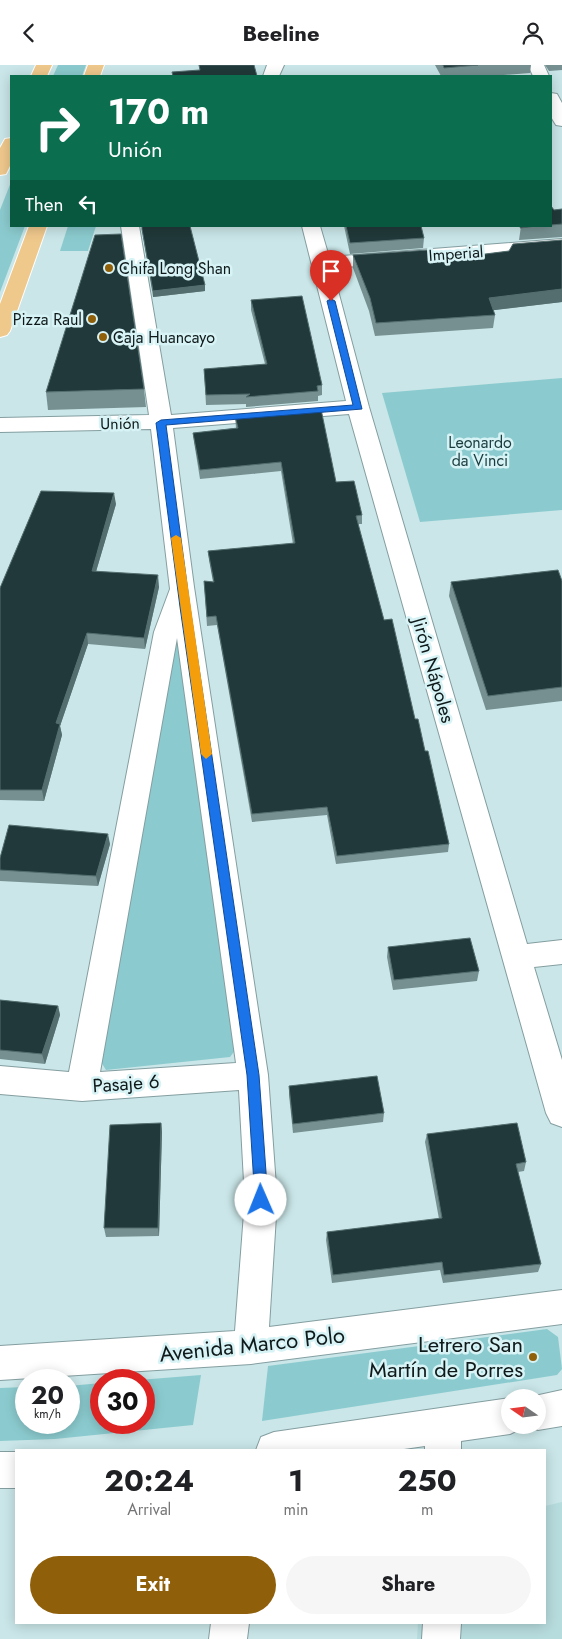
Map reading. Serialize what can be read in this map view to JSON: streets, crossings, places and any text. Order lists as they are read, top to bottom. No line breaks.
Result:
{"streets":{"street":["Imperial","Unión","Jirón Nápoles","Pasaje 6","Avenida Marco Polo"]},"crossings":[["Imperial","Jirón Nápoles"],["Unión","Jirón Nápoles"]],"parks":["Leonardo da Vinci"],"places":["Chifa Long Shan","Pizza Raul","Caja Huancayo","Letrero San Martín de Porres"],"north":"left","page":{"header":"Beeline","turn":["170 m","Unión"],"then":"Then","speed":"20 km/h","limit":"30","eta":["20:24","Arrival","1","min","250","m"],"buttons":["Exit","Share"]}}
